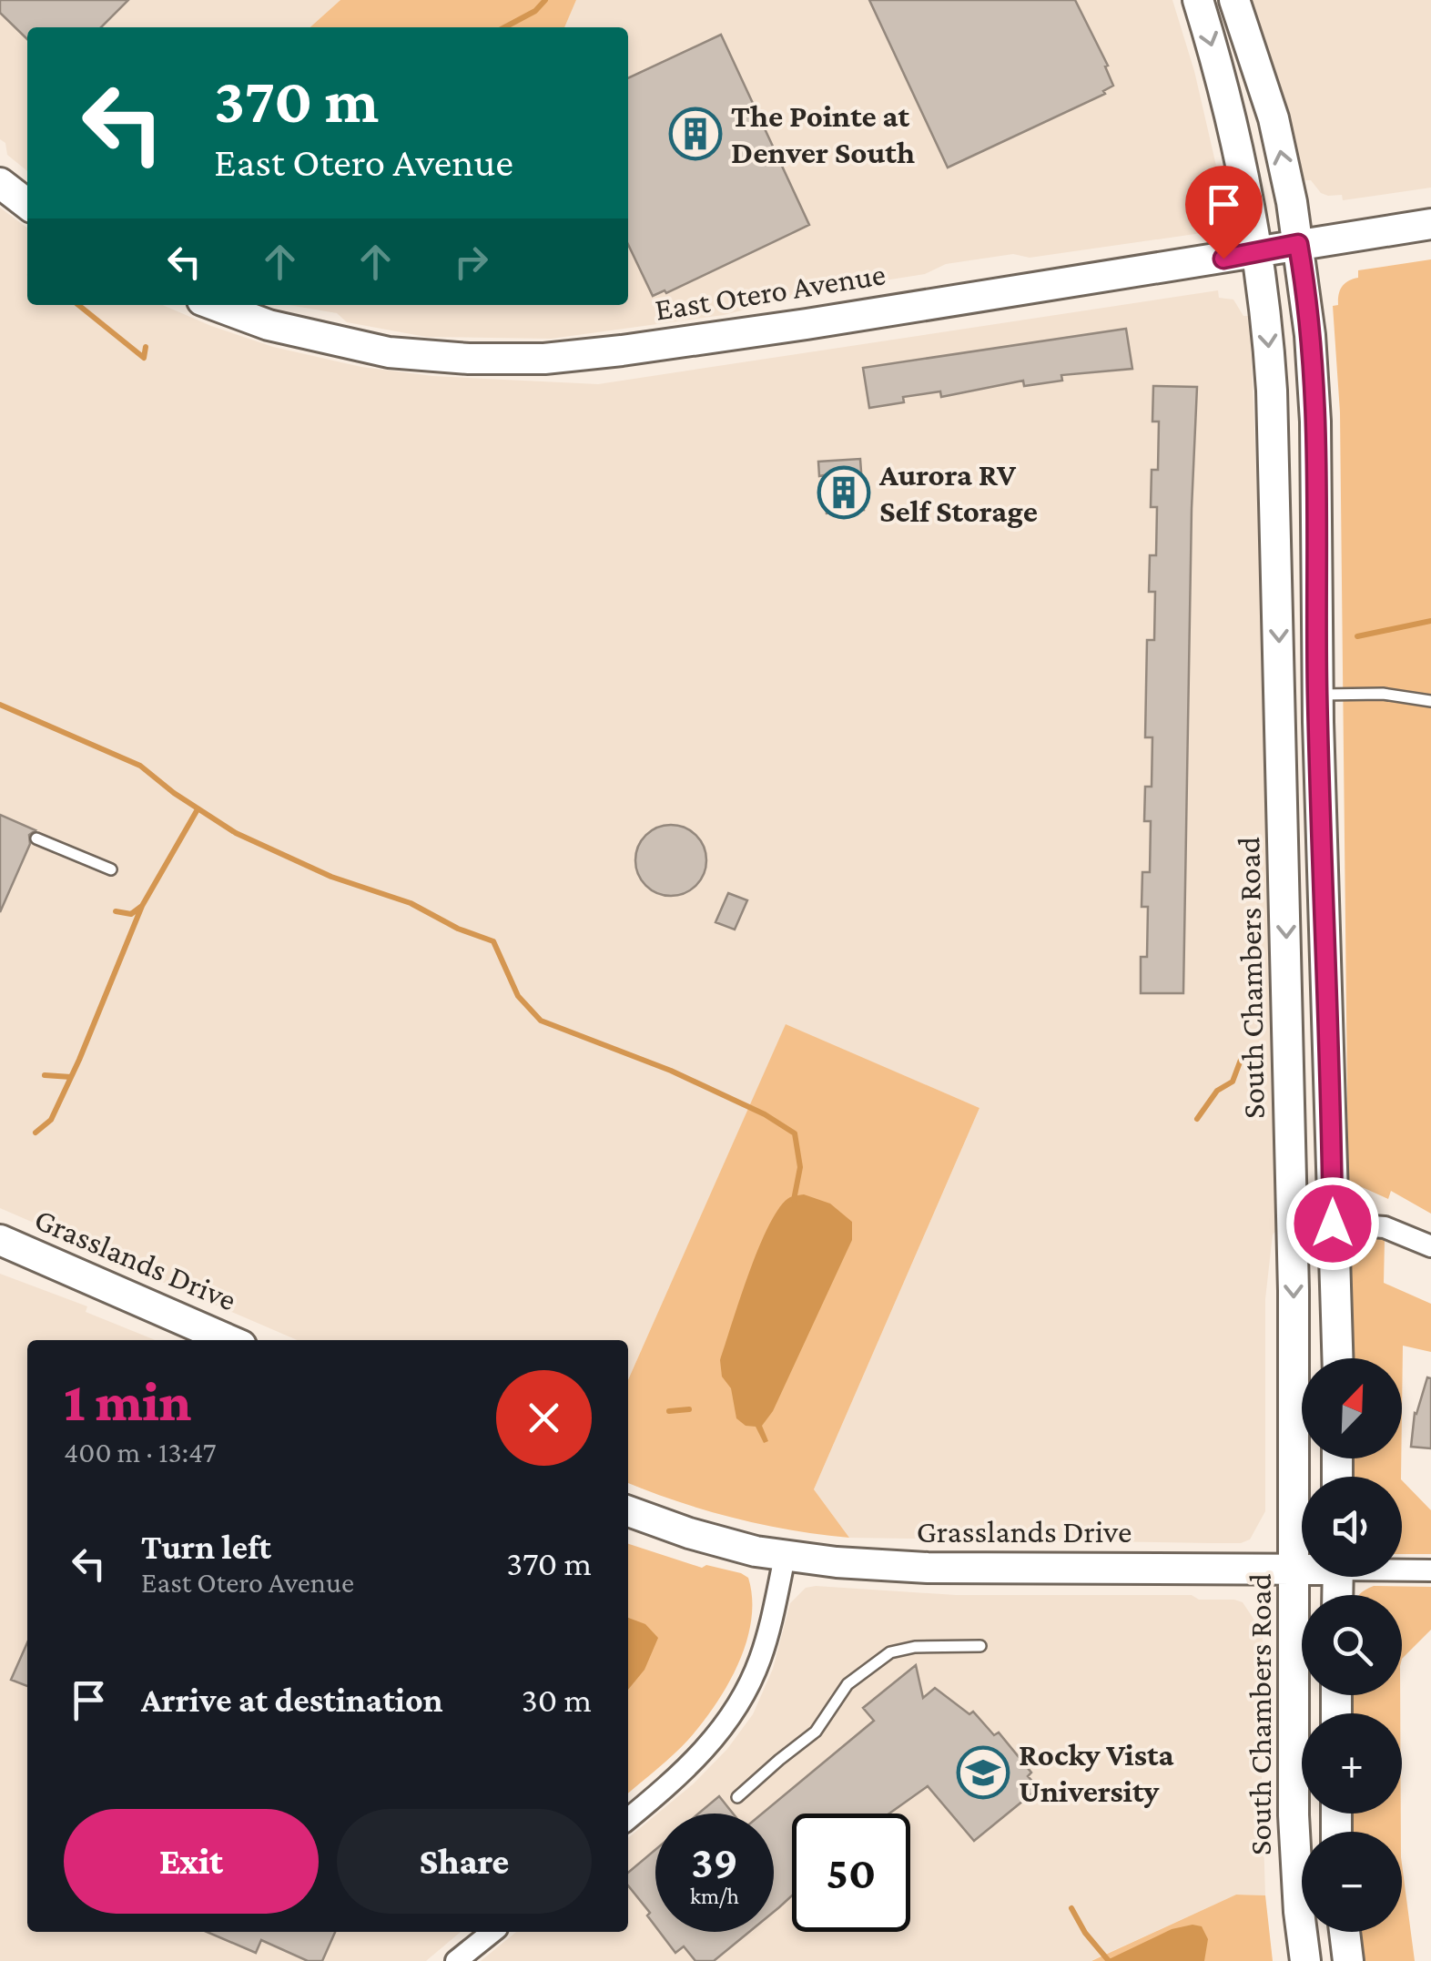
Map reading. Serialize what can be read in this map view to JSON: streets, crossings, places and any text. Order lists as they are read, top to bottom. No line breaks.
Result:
{"streets":{"main road":["East Otero Avenue","South Chambers Road","Grasslands Drive"]},"crossings":[["East Otero Avenue","South Chambers Road"],["South Chambers Road","Grasslands Drive"]],"places":{"building":["The Pointe at Denver South","Aurora RV Self Storage"],"school or university":["Rocky Vista University"]},"north":"top right","page":{"turn":["370 m","East Otero Avenue"],"heading":["1 min","400 m · 13:47"],"map_buttons":["+","−"],"list":[{"name":"Turn left","note":"East Otero Avenue","value":"370 m"},{"name":"Arrive at destination","value":"30 m"}],"buttons":["Exit","Share"],"speed":"39 km/h","limit":"50"}}
